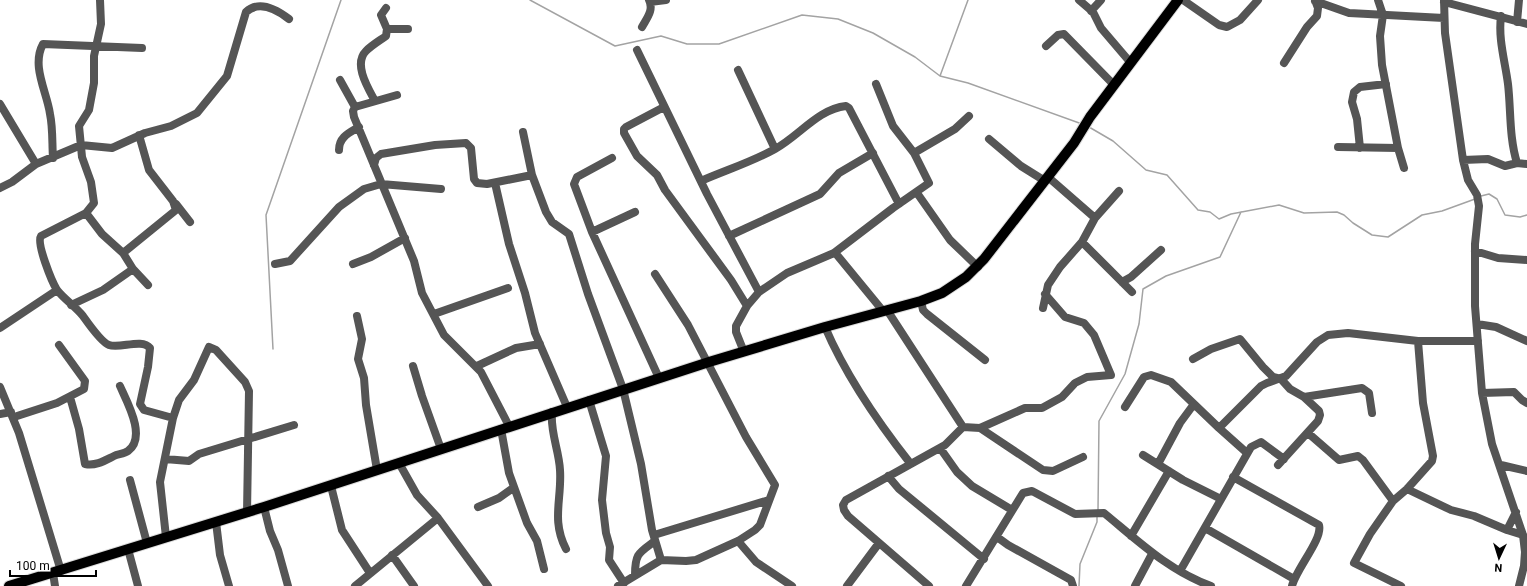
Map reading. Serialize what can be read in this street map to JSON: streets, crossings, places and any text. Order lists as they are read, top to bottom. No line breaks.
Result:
{"scale_bar":"100 m","north":"bottom"}
